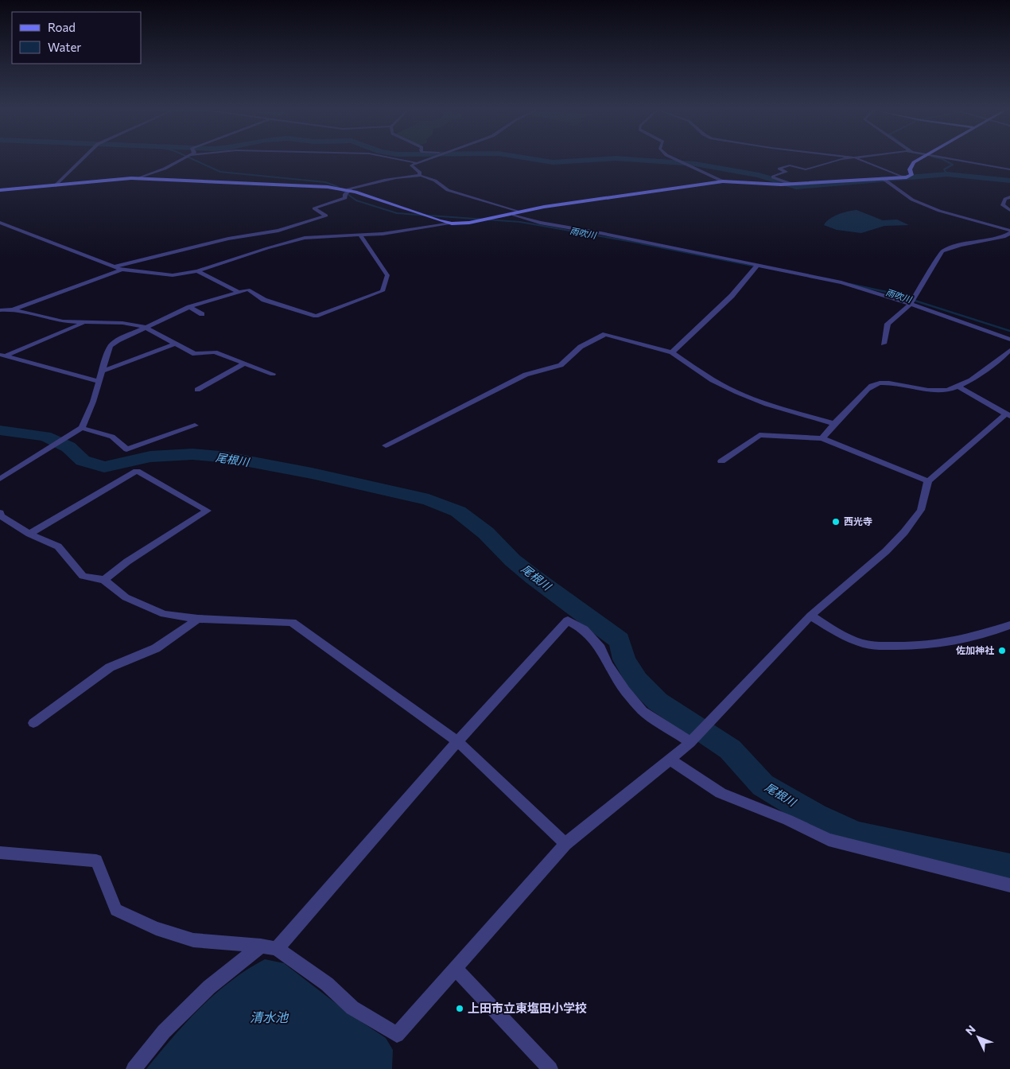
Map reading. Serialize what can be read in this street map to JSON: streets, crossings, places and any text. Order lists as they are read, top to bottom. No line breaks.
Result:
{"water":["雨吹川","尾根川","清水池"],"places":["西光寺","佐加神社","上田市立東塩田小学校"],"legend":["Road","Water"],"north":"top left"}
